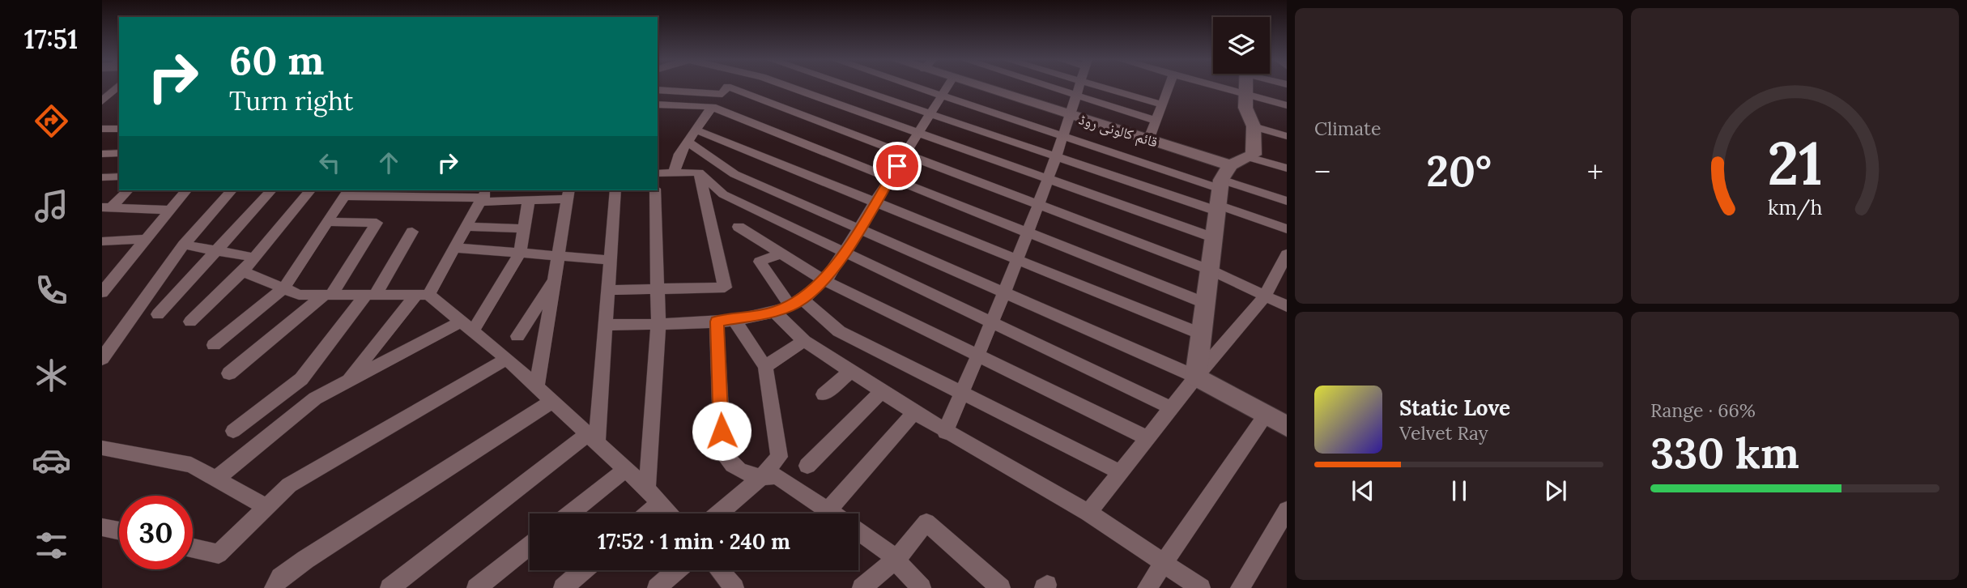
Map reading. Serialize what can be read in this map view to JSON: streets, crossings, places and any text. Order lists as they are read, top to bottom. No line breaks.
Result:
{"streets":{"street":["قائم کالونی روڈ"]},"page":{"tabs":"17:51","tile":["Climate",["Range · 66%","330 km"]],"turn":["60 m","Turn right"],"heat":["−","20°","+"],"song":["Static Love","Velvet Ray"],"limit":"30","trip":"17:52 · 1 min · 240 m","gauge":["21","km/h"]}}
